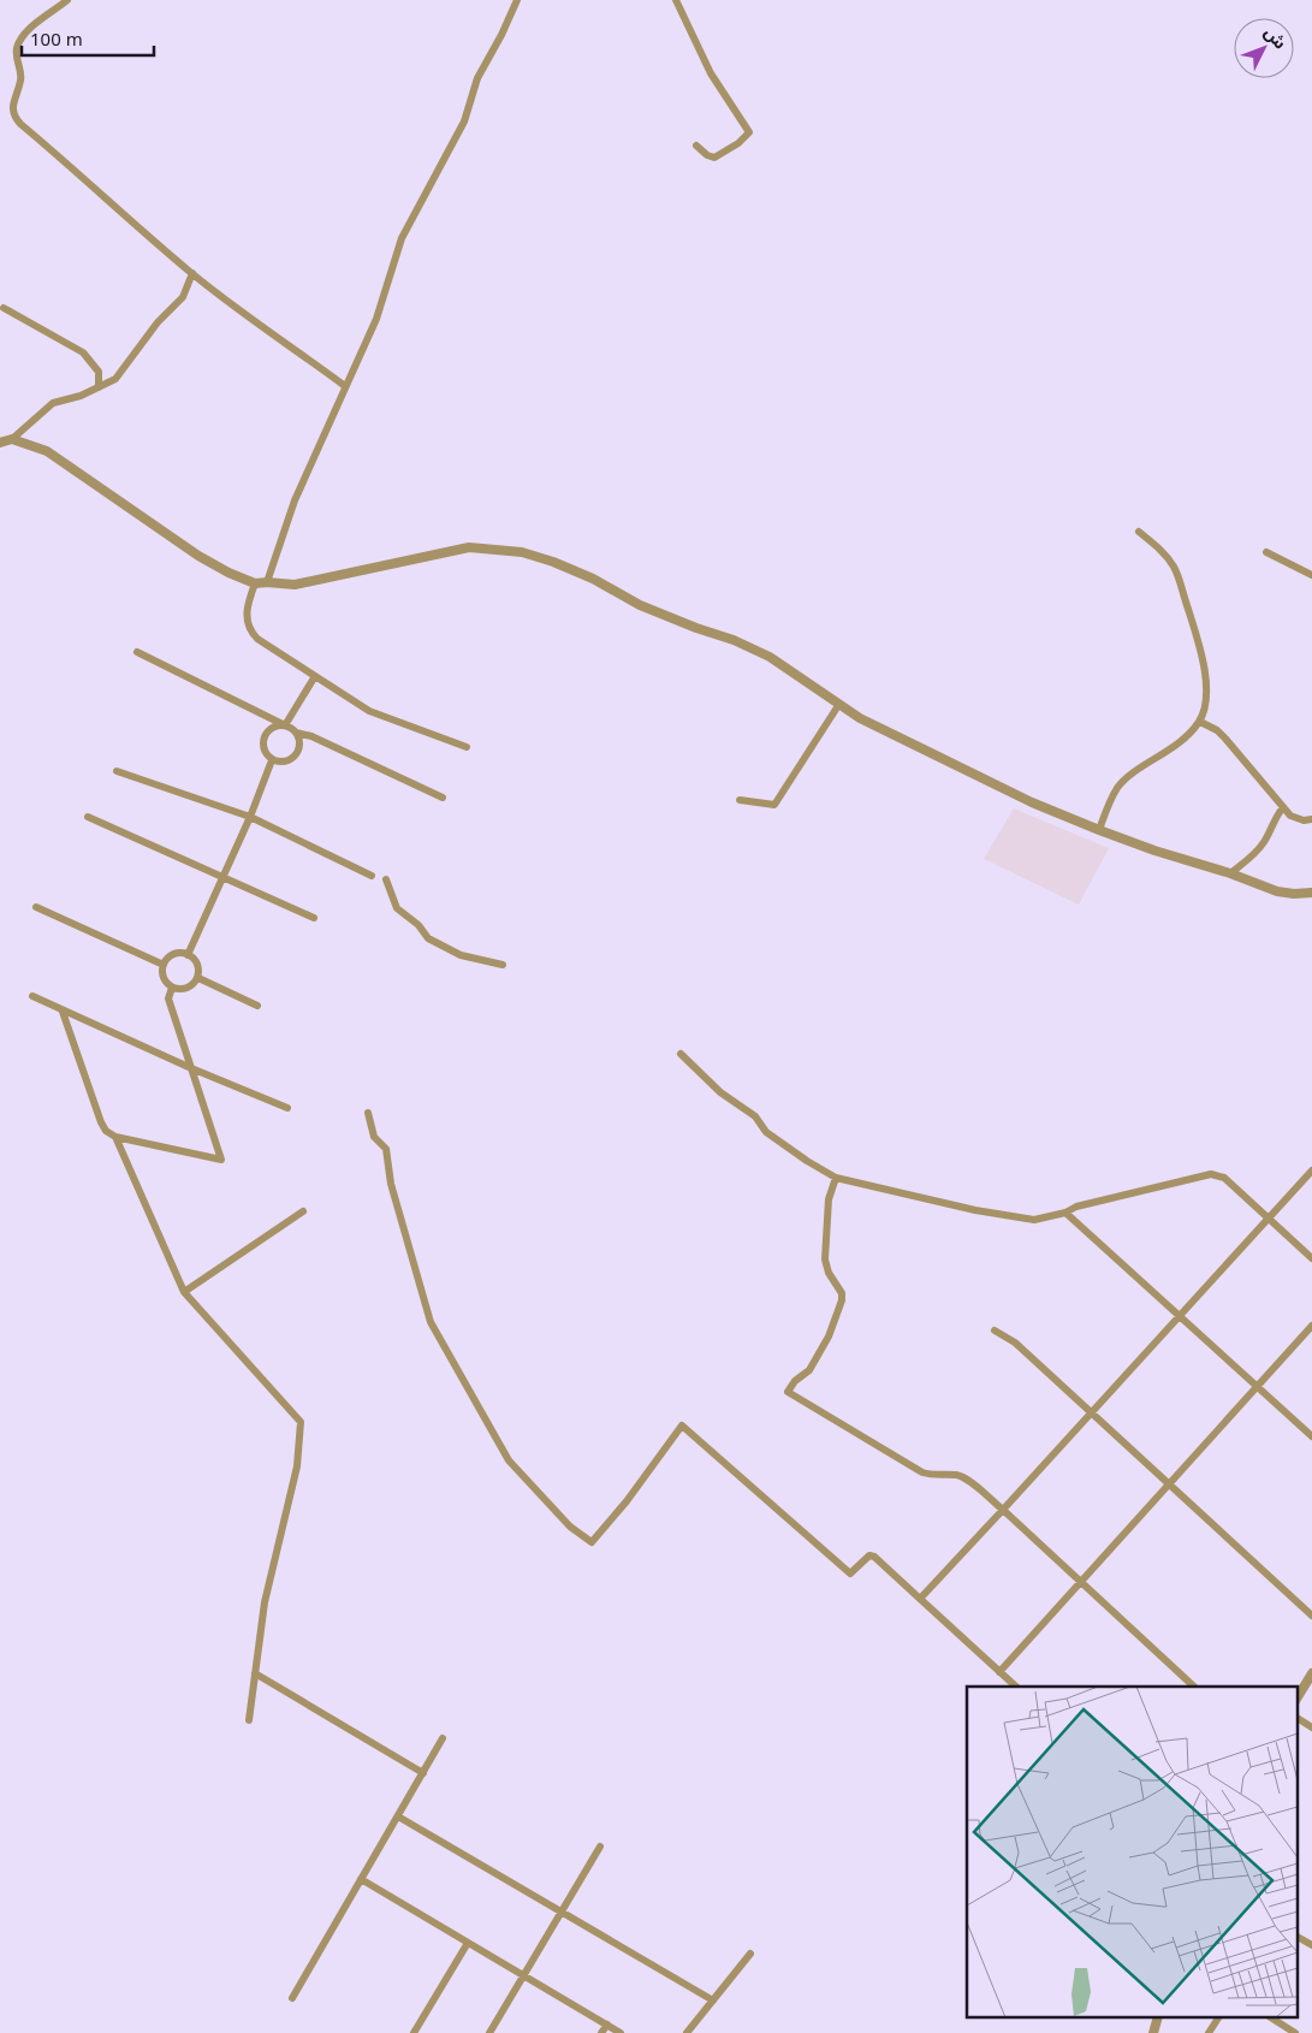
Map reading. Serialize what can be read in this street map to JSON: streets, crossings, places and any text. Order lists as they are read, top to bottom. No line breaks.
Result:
{"scale_bar":"100 m","north":"top right"}
